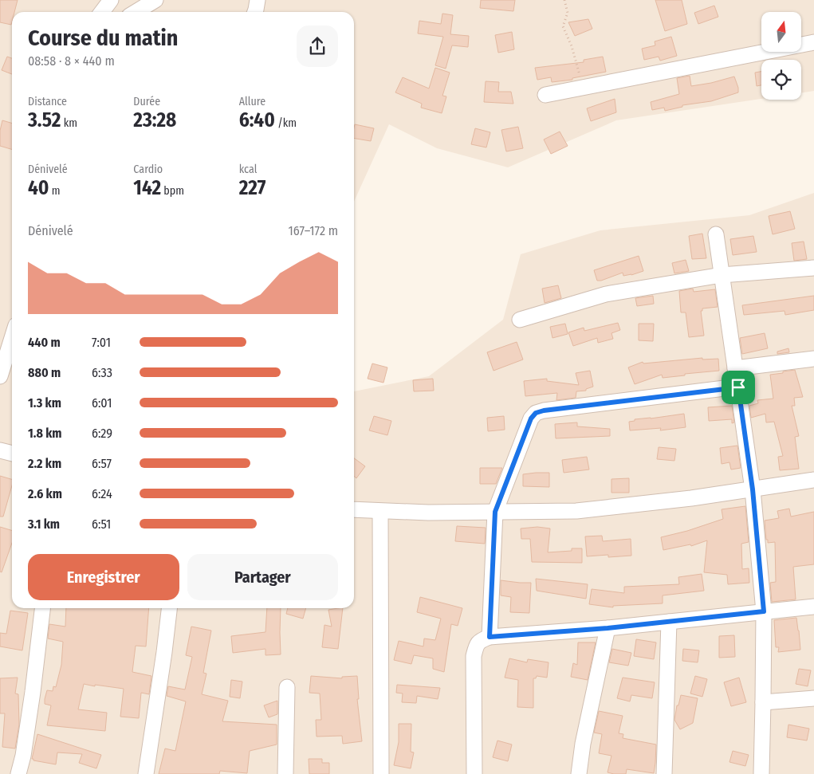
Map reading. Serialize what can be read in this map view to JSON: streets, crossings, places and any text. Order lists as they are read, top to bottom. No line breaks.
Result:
{"north":"top","page":{"heading":["Course du matin","08:58 · 8 × 440 m"],"stats":[["Distance","3.52 km"],["Durée","23:28"],["Allure","6:40 /km"],["Dénivelé","40 m"],["Cardio","142 bpm"],["kcal","227"]],"chart":["Dénivelé","167–172 m"],"list":[{"name":"440 m","note":"7:01"},{"name":"880 m","note":"6:33"},{"name":"1.3 km","note":"6:01"},{"name":"1.8 km","note":"6:29"},{"name":"2.2 km","note":"6:57"},{"name":"2.6 km","note":"6:24"},{"name":"3.1 km","note":"6:51"}],"buttons":["Enregistrer","Partager"]}}
